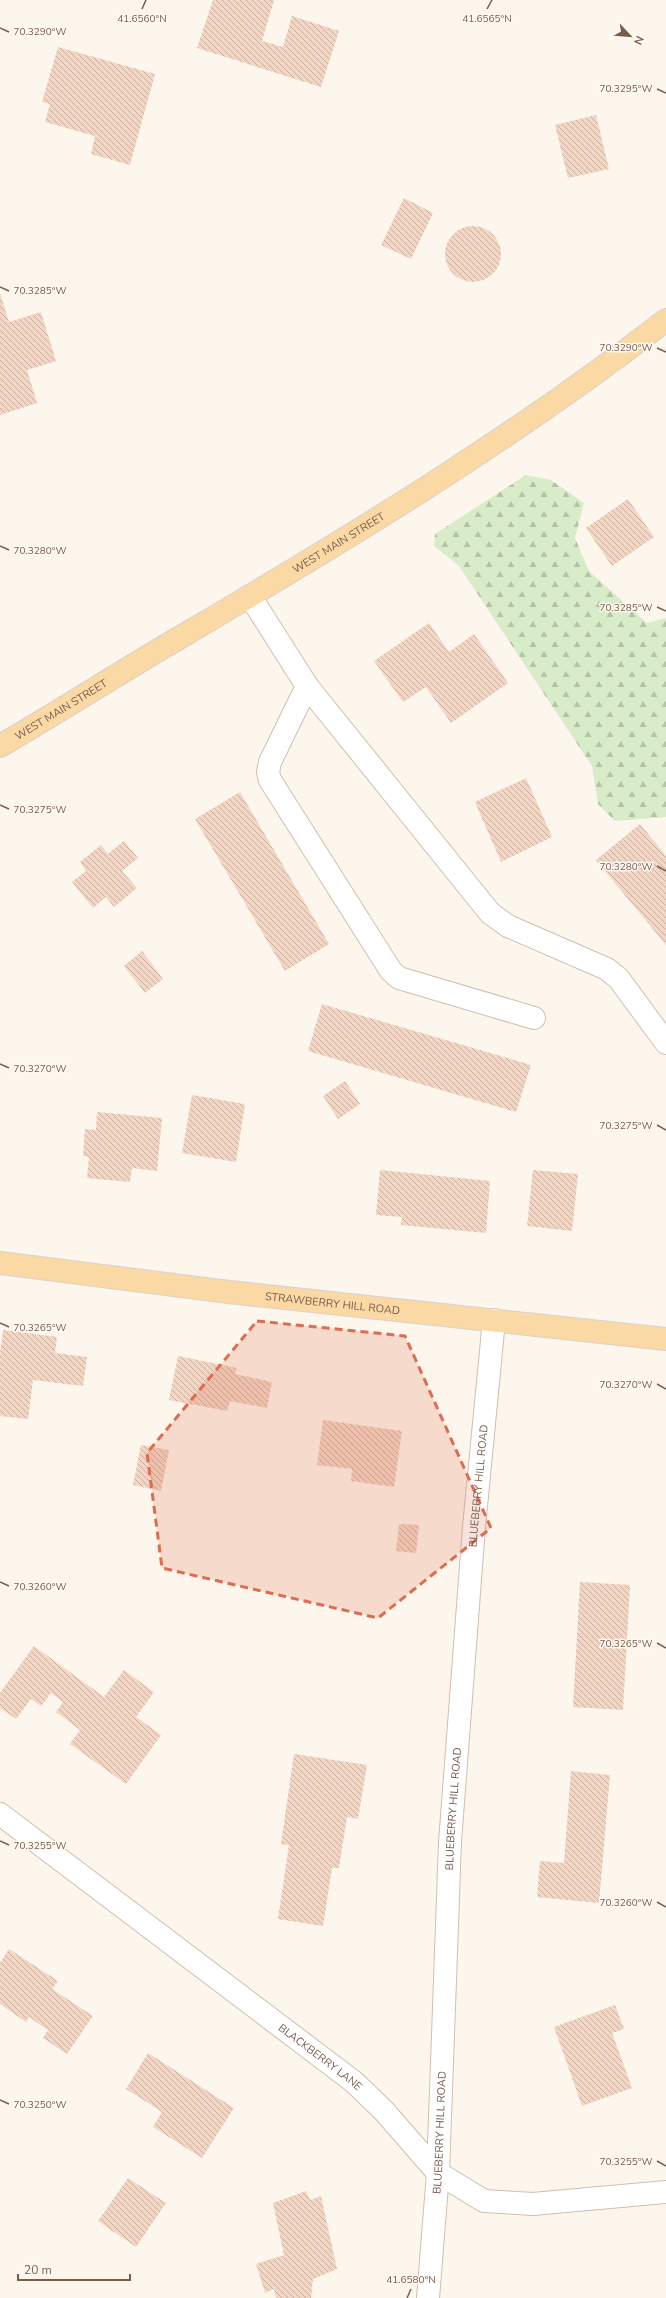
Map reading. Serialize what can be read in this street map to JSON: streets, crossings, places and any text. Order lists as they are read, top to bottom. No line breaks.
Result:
{"streets":{"main road":["WEST MAIN STREET","STRAWBERRY HILL ROAD"],"street":["BLUEBERRY HILL ROAD","BLACKBERRY LANE"]},"crossings":[["STRAWBERRY HILL ROAD","BLUEBERRY HILL ROAD"],["BLUEBERRY HILL ROAD","BLACKBERRY LANE"]],"scale_bar":"20 m","north":"bottom right","coordinates":["41.6560°N","41.6565°N","70.3290°W","70.3295°W","70.3285°W","70.3280°W","70.3275°W","70.3270°W","70.3265°W","70.3260°W","70.3255°W","70.3250°W","41.6580°N"]}
